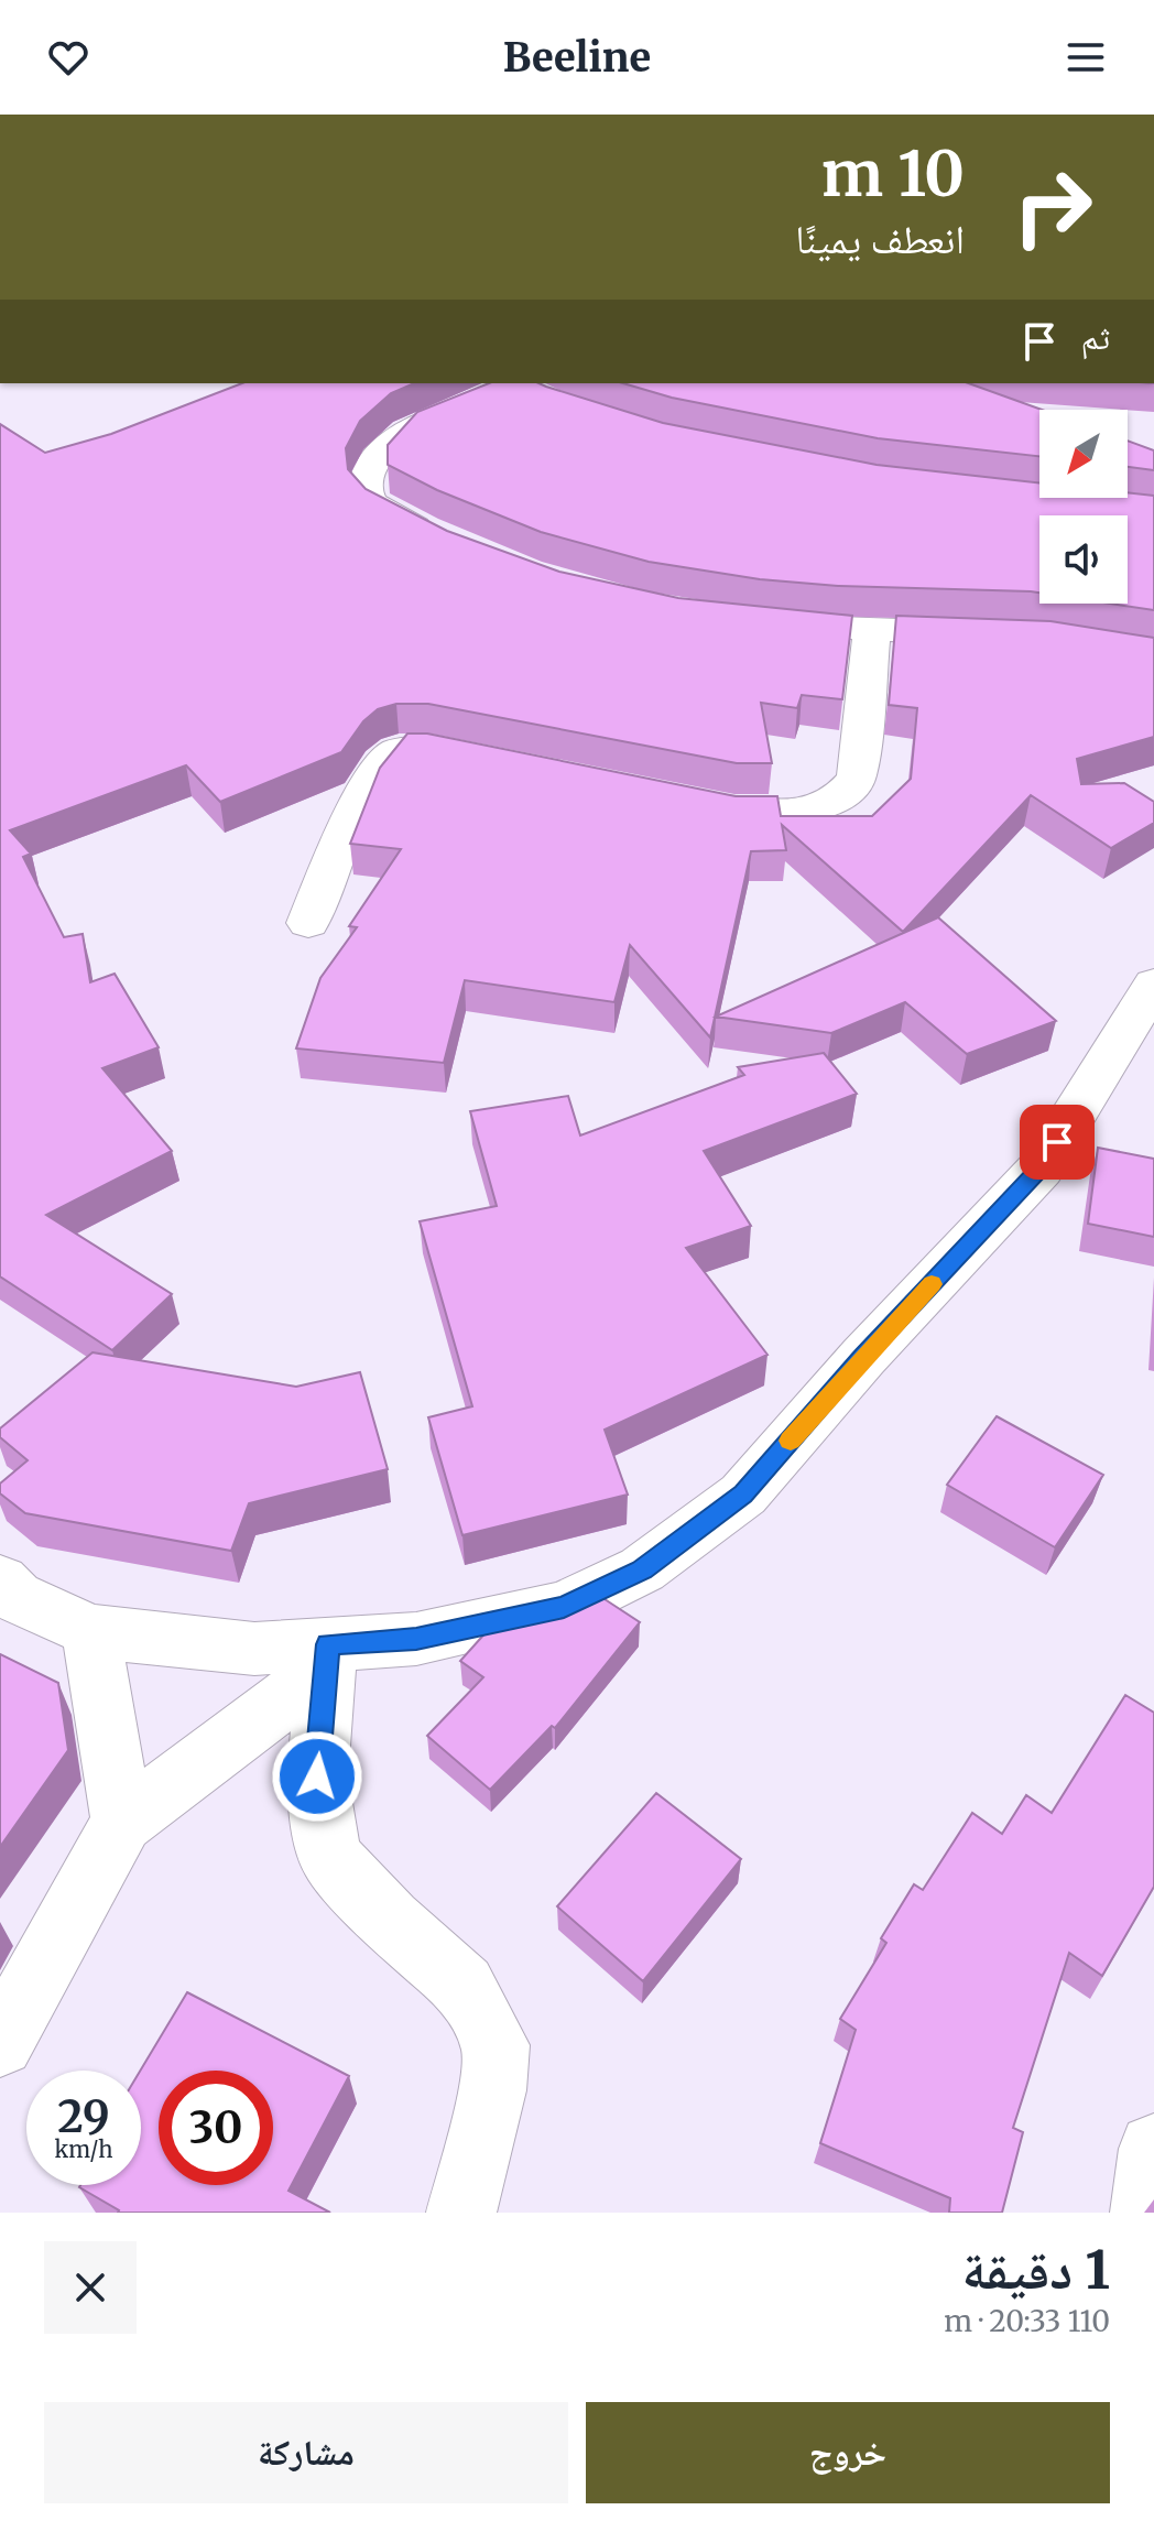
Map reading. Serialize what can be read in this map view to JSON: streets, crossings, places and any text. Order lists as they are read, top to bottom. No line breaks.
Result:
{"north":"bottom left","page":{"header":"Beeline","turn":["10 m","انعطف يمينًا"],"then":"ثم","speed":"29 km/h","limit":"30","heading":["1 دقيقة","110 m · 20:33"],"buttons":["خروج","مشاركة"]}}
